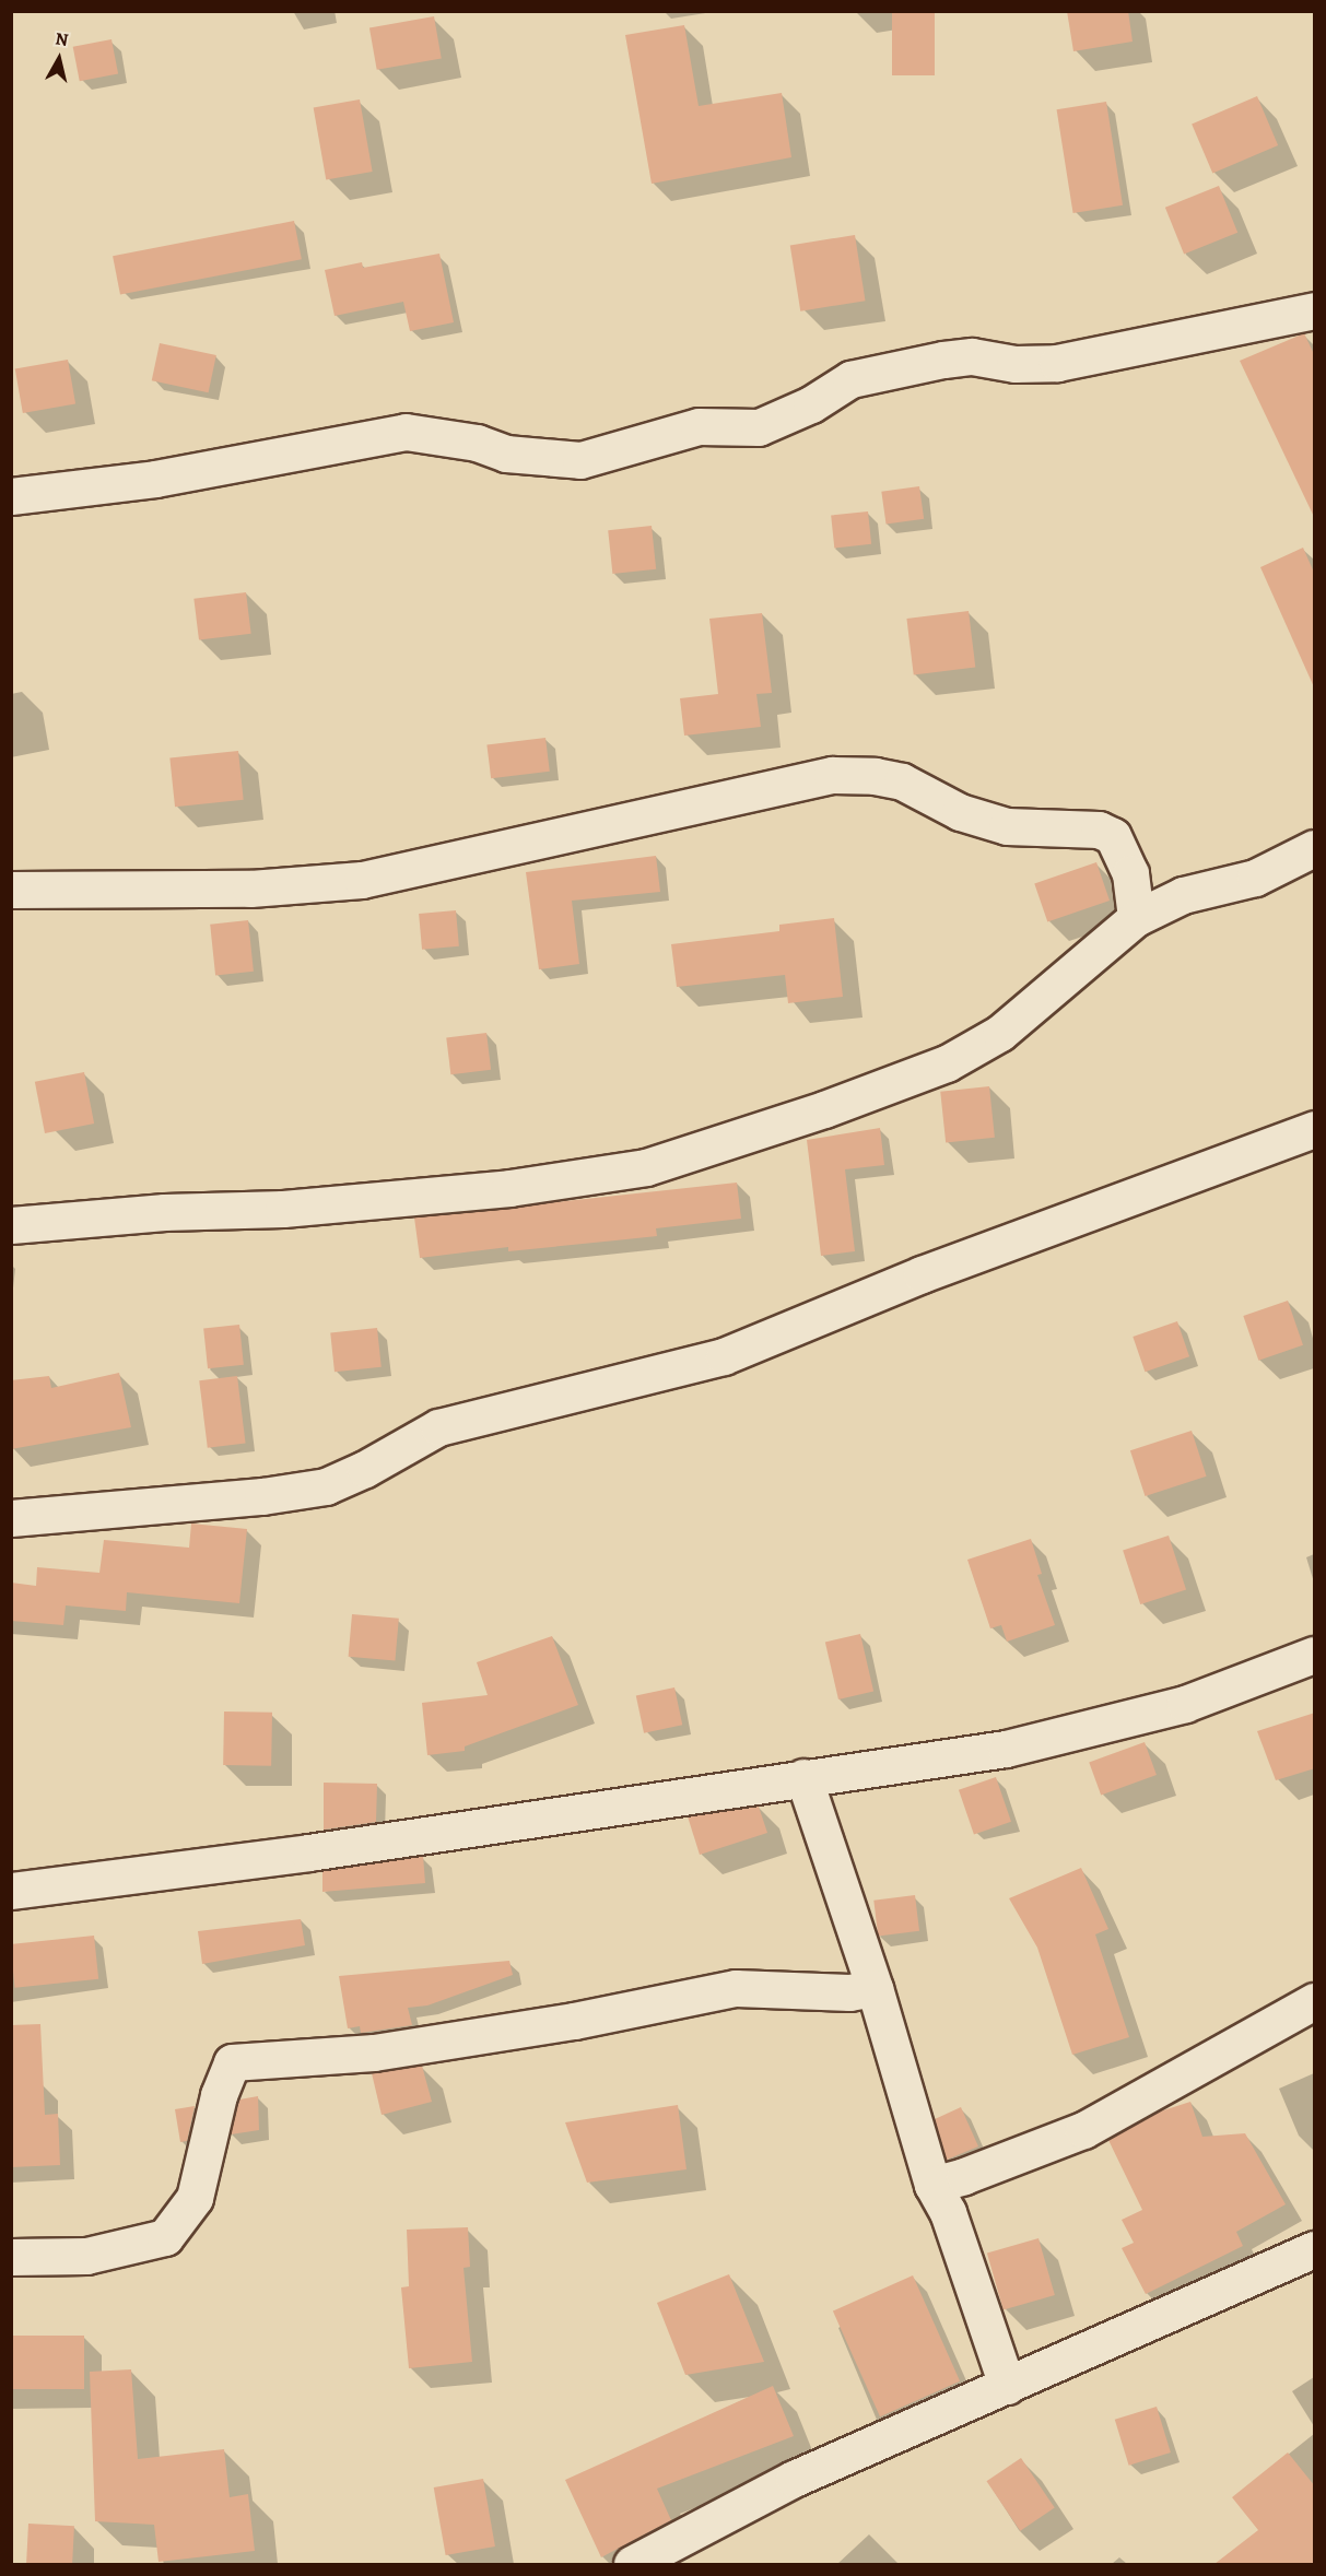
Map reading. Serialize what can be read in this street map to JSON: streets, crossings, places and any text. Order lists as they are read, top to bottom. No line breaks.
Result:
{"north":"top"}
